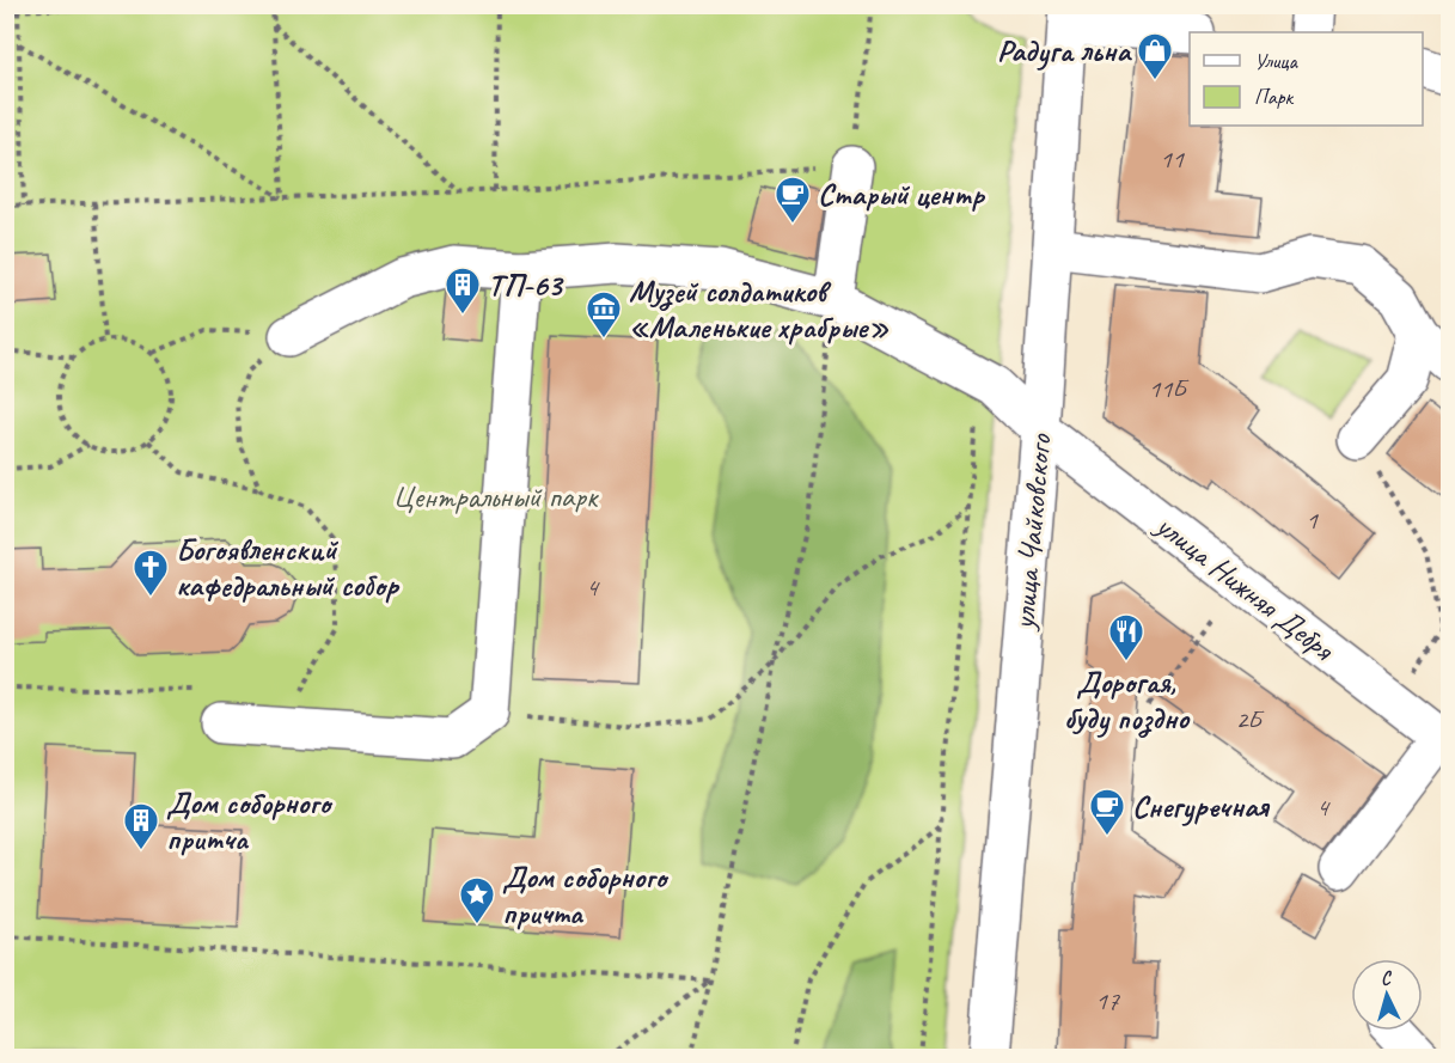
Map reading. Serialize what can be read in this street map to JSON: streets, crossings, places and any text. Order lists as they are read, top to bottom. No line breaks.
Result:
{"streets":{"main road":["улица Чайковского","улица Нижняя Дебря"]},"crossings":[["улица Чайковского","улица Нижняя Дебря"]],"parks":["Центральный парк"],"places":{"shop":["Радуга льна"],"cafe":["Старый центр","Снегуречная"],"building":["ТП-63","Дом соборного притча"],"museum":["Музей солдатиков «Маленькие храбрые»"],"church":["Богоявленский кафедральный собор"],"restaurant":["Дорогая, буду поздно"],"place":["Дом соборного причта"]},"house_numbers":["11","11Б","1","4","2Б","4","17"],"legend":["Улица","Парк"],"north":"top"}
